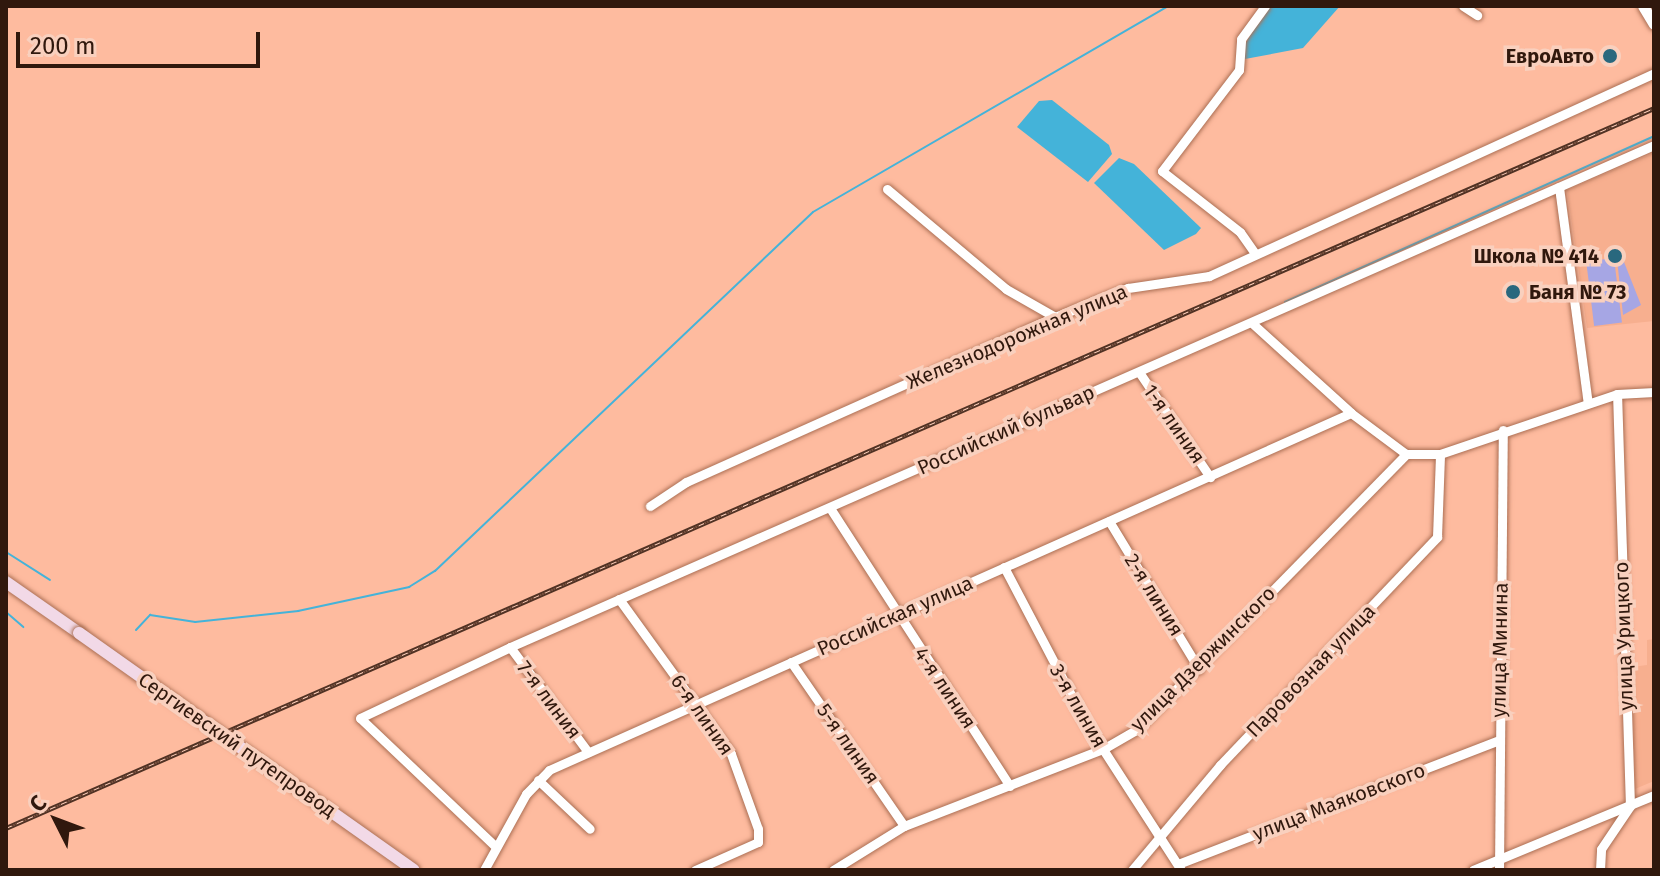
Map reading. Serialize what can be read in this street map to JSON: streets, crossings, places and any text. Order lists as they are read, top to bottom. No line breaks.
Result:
{"streets":{"main road":["Сергиевский путепровод"],"street":["Железнодорожная улица","1-я линия","Российский бульвар","2-я линия","Российская улица","улица Урицкого","улица Минина","улица Дзержинского","Паровозная улица","4-я линия","7-я линия","3-я линия","6-я линия","5-я линия","улица Маяковского"]},"crossings":[["1-я линия","Российский бульвар"],["1-я линия","Российская улица"],["Российский бульвар","Российская улица"],["Российский бульвар","4-я линия"],["Российский бульвар","7-я линия"],["Российский бульвар","6-я линия"],["2-я линия","Российская улица"],["2-я линия","улица Дзержинского"],["Российская улица","4-я линия"],["Российская улица","7-я линия"],["Российская улица","3-я линия"],["Российская улица","6-я линия"],["Российская улица","5-я линия"],["улица Минина","улица Маяковского"],["улица Дзержинского","4-я линия"],["улица Дзержинского","3-я линия"],["улица Дзержинского","5-я линия"],["Паровозная улица","3-я линия"],["3-я линия","улица Маяковского"]],"places":["ЕвроАвто","Школа № 414","Баня № 73"],"scale_bar":"200 m","north":"top left"}
